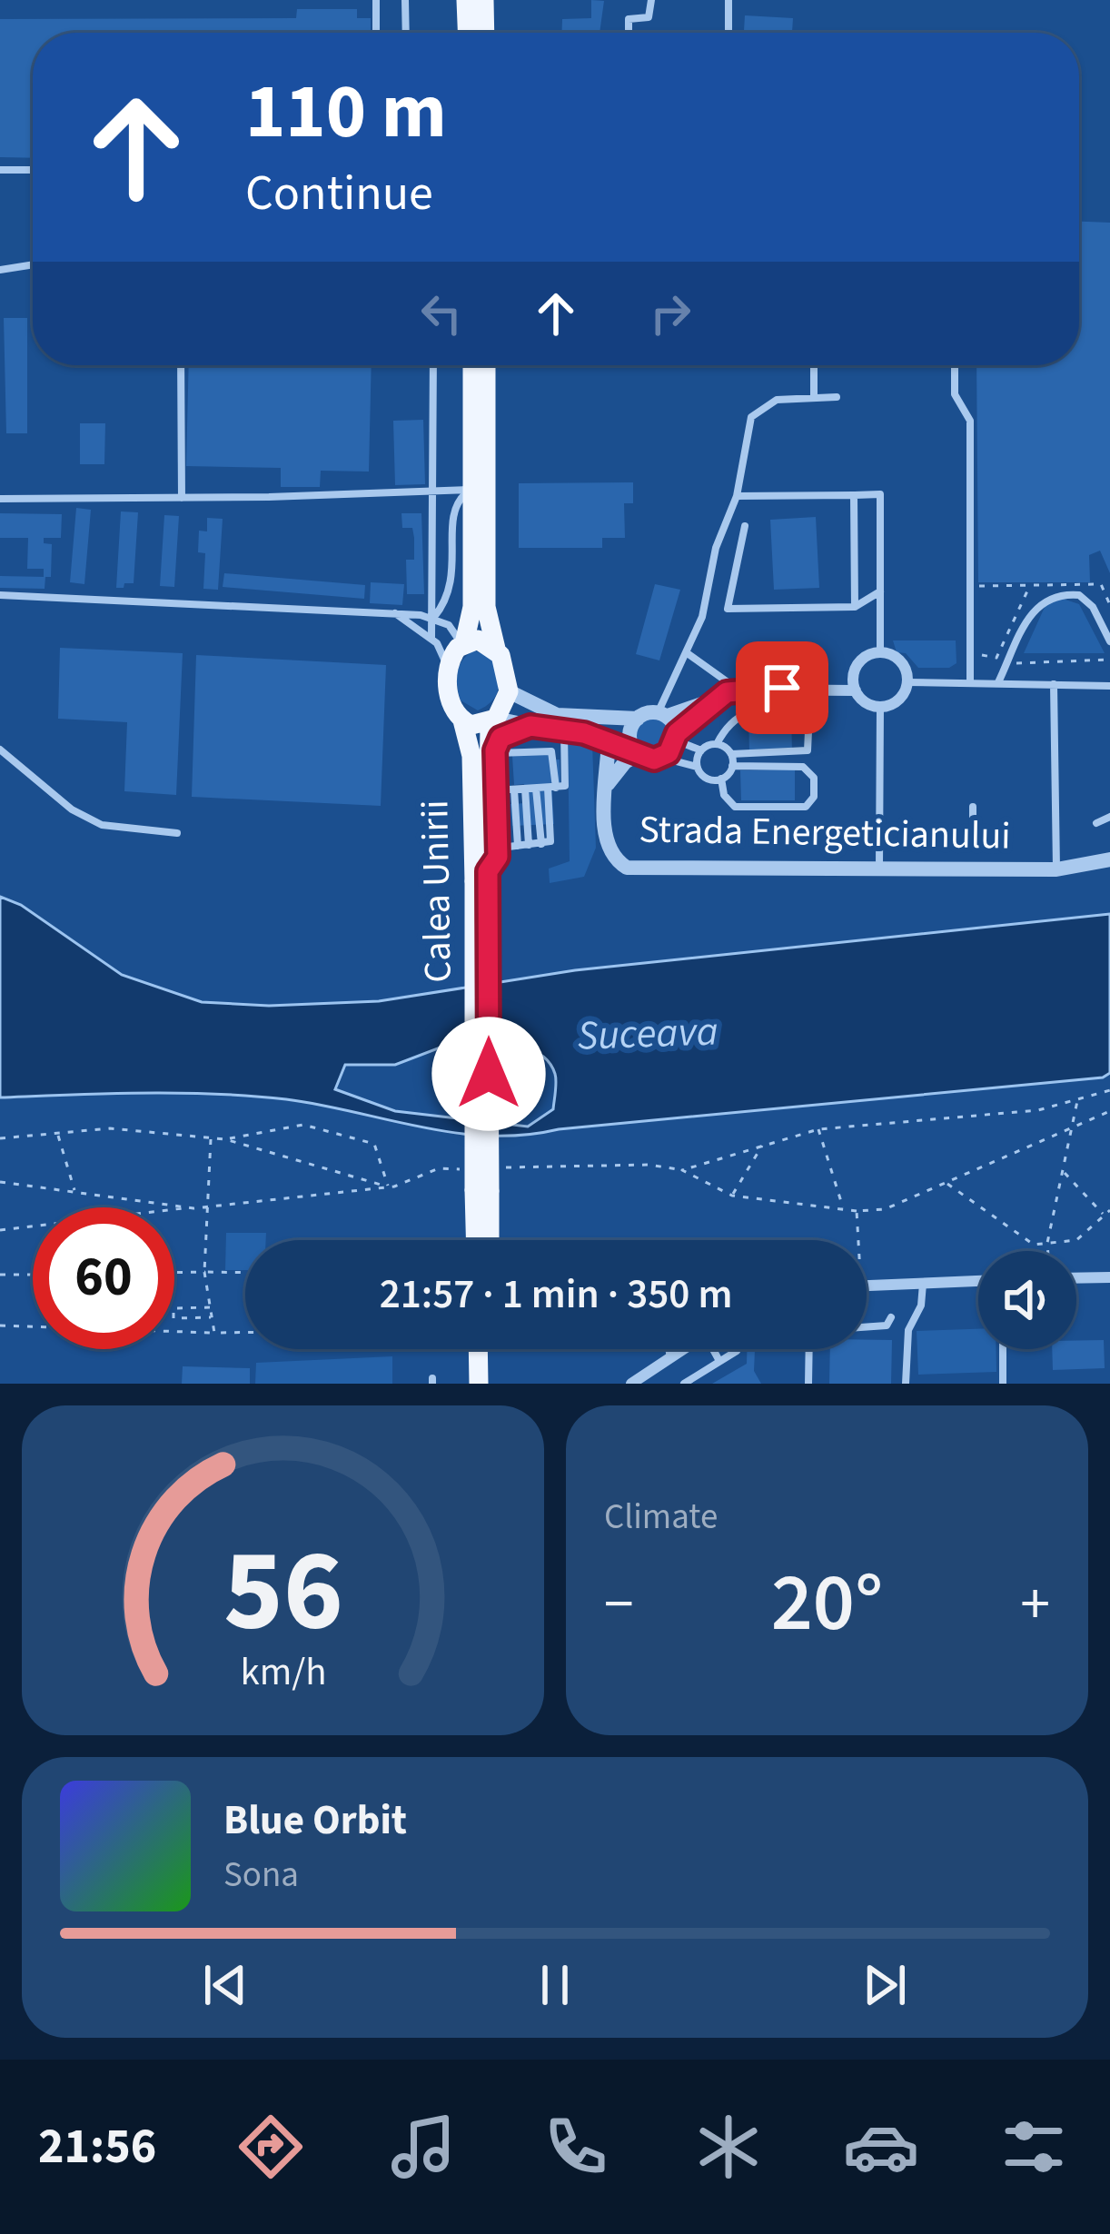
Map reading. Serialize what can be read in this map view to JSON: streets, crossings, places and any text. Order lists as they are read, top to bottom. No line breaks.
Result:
{"streets":{"main road":["Calea Unirii"],"street":["Strada Energeticianului"]},"water":["Suceava"],"page":{"turn":["110 m","Continue"],"limit":"60","trip":"21:57 · 1 min · 350 m","tile":"Climate","heat":["−","20°","+"],"song":["Blue Orbit","Sona"],"tabs":"21:56","gauge":["56","km/h"]}}
